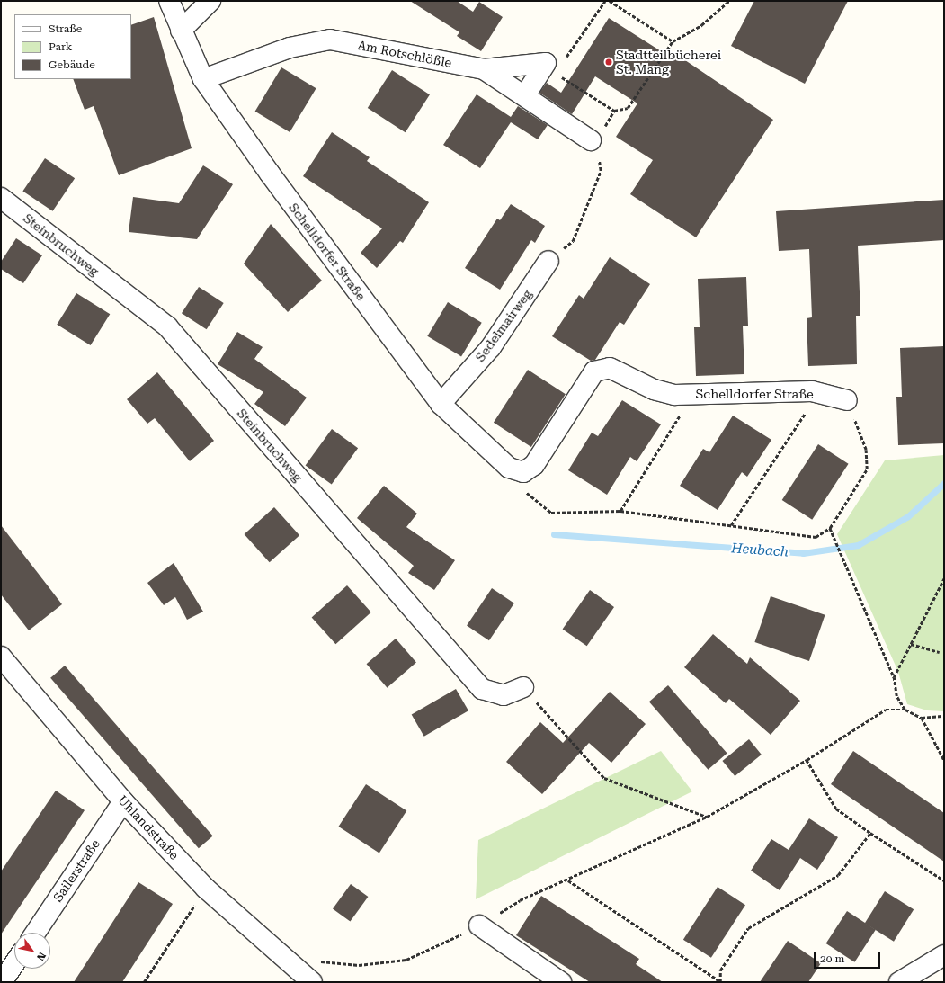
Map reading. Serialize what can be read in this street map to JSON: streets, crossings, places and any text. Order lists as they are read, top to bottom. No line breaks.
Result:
{"streets":{"street":["Am Rotschlößle","Steinbruchweg","Schelldorfer Straße","Sedelmairweg","Uhlandstraße","Sailerstraße"]},"crossings":[["Am Rotschlößle","Schelldorfer Straße"],["Schelldorfer Straße","Sedelmairweg"],["Uhlandstraße","Sailerstraße"]],"water":["Heubach"],"places":["Stadtteilbücherei St. Mang"],"legend":["Straße","Park","Gebäude"],"scale_bar":"20 m","north":"bottom right"}
